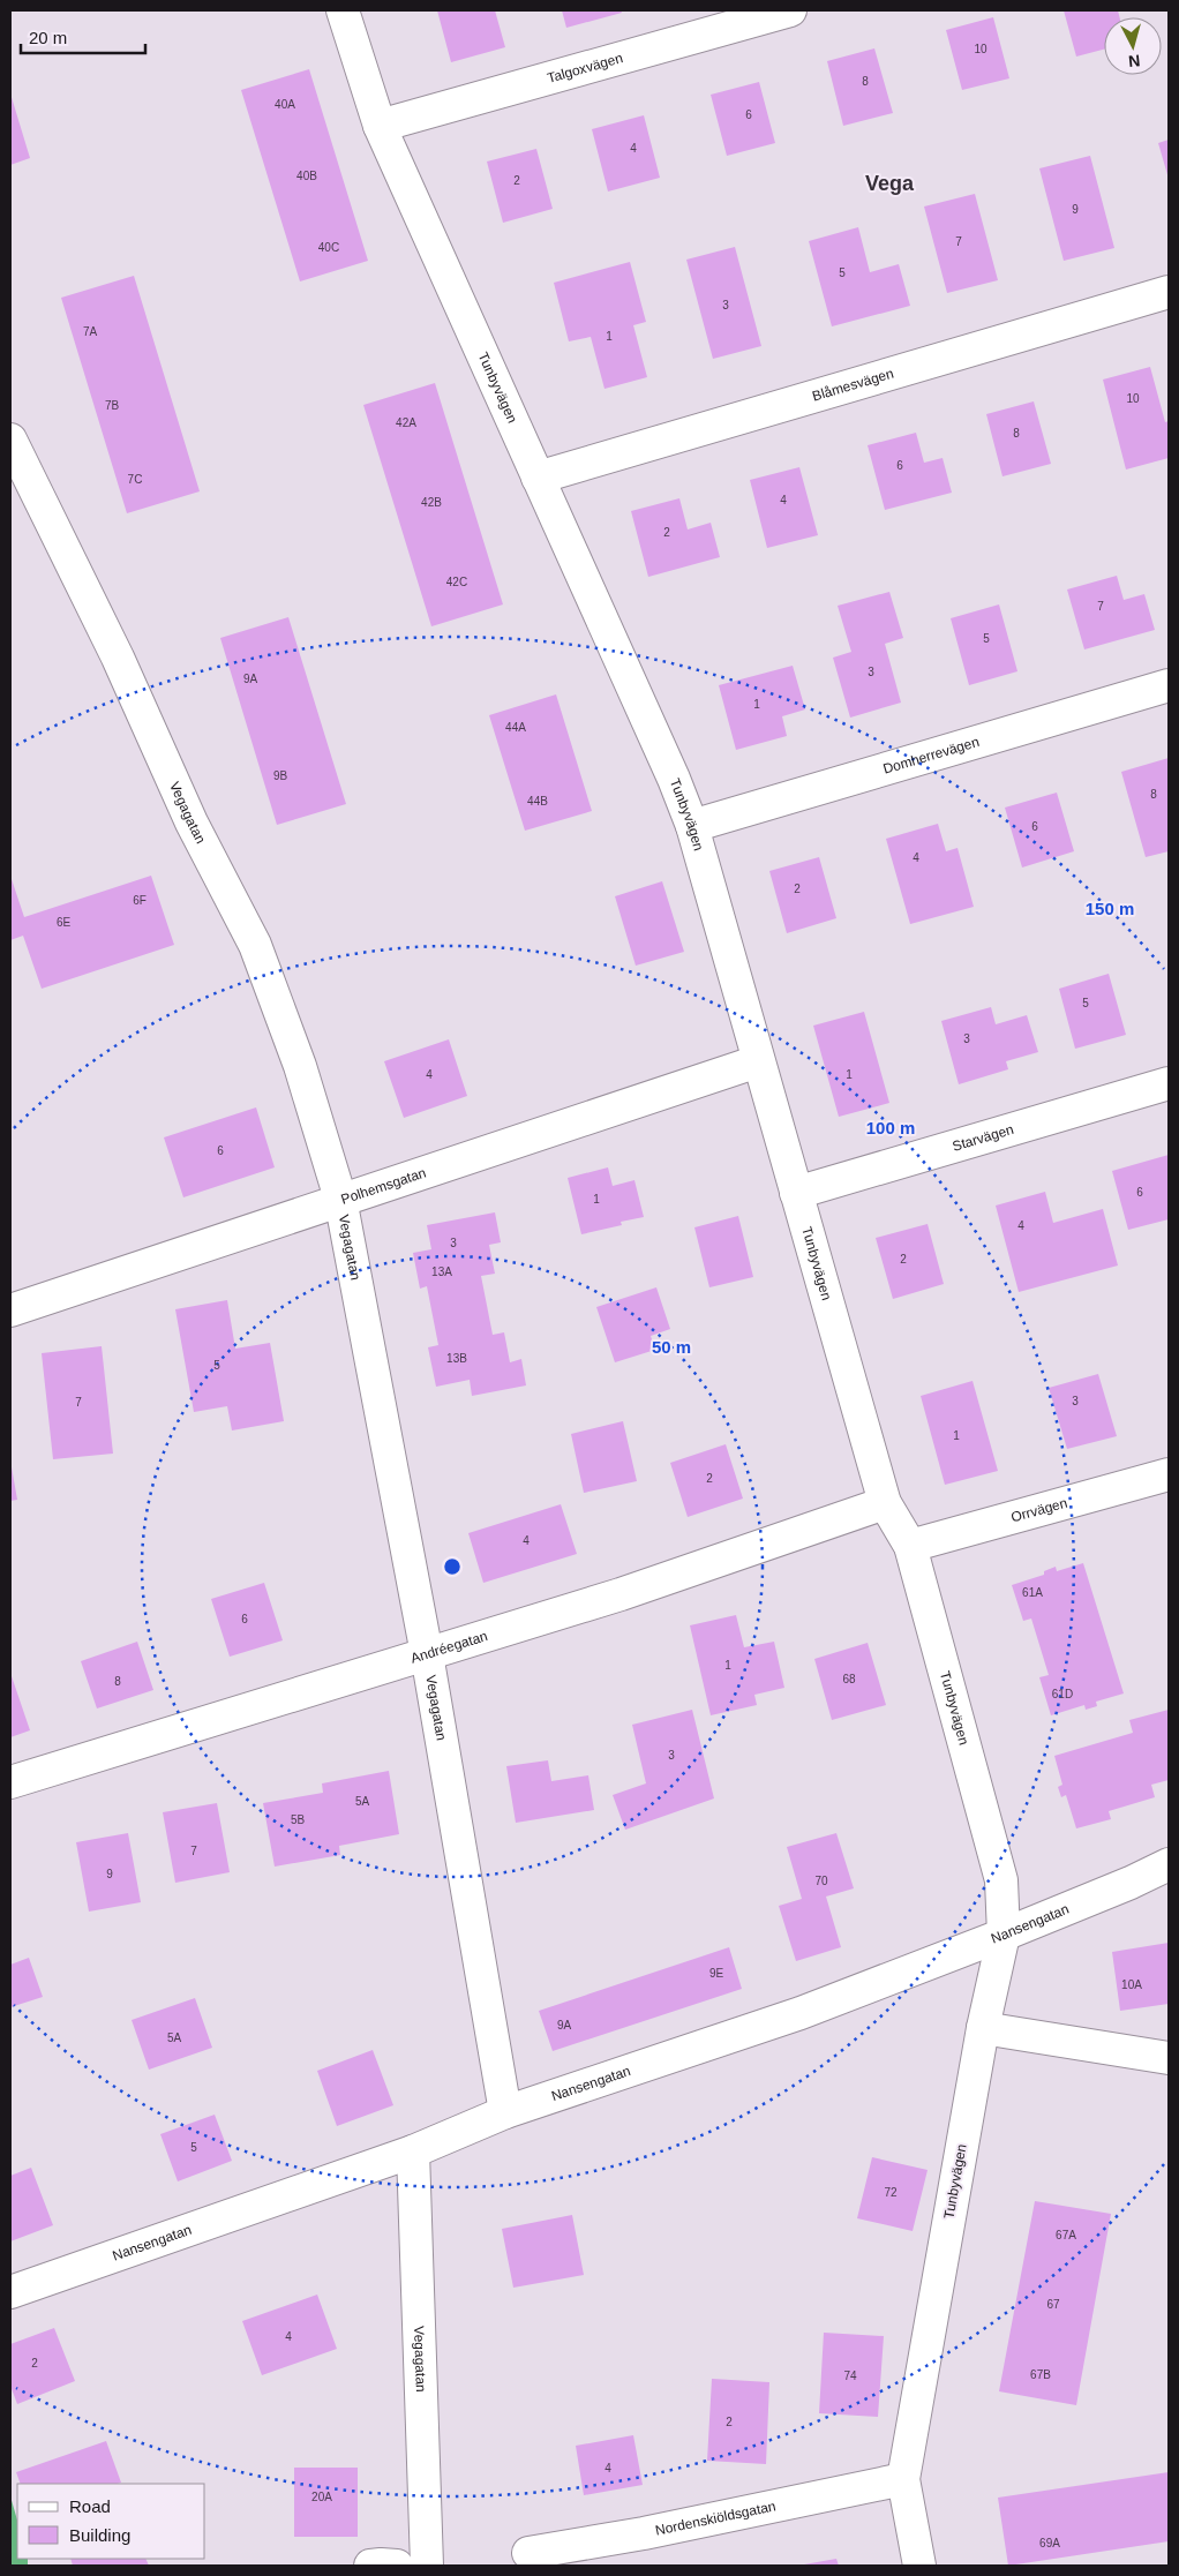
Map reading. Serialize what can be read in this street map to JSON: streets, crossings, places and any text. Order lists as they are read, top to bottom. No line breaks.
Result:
{"streets":{"street":["Talgoxvägen","Blåmesvägen","Tunbyvägen","Domherrevägen","Vegagatan","Starvägen","Polhemsgatan","Orrvägen","Andréegatan","Nansengatan","Nordenskiöldsgatan"]},"crossings":[["Talgoxvägen","Tunbyvägen"],["Blåmesvägen","Tunbyvägen"],["Tunbyvägen","Domherrevägen"],["Tunbyvägen","Starvägen"],["Tunbyvägen","Polhemsgatan"],["Tunbyvägen","Orrvägen"],["Tunbyvägen","Andréegatan"],["Tunbyvägen","Nansengatan"],["Tunbyvägen","Nordenskiöldsgatan"],["Vegagatan","Polhemsgatan"],["Vegagatan","Andréegatan"],["Vegagatan","Nansengatan"]],"districts":["Vega"],"house_numbers":["10","8","40A","6","4","40B","2","9","7","40C","5","3","7A","1","10","7B","42A","8","6","7C","4","42B","2","42C","7","5","3","9A","1","44A","9B","8","44B","6","4","2","6F","6E","5","3","4","1","6","6","1","4","3","2","13A","13B","5","3","7","1","2","4","61A","6","1","68","8","61D","3","5A","5B","7","9","70","9E","10A","9A","5A","5","72","67A","67","4","2","67B","74","2","4","20A","69A"],"legend":["Road","Building"],"scale_bar":"20 m","north":"bottom","rings":["150 m","100 m","50 m"]}
